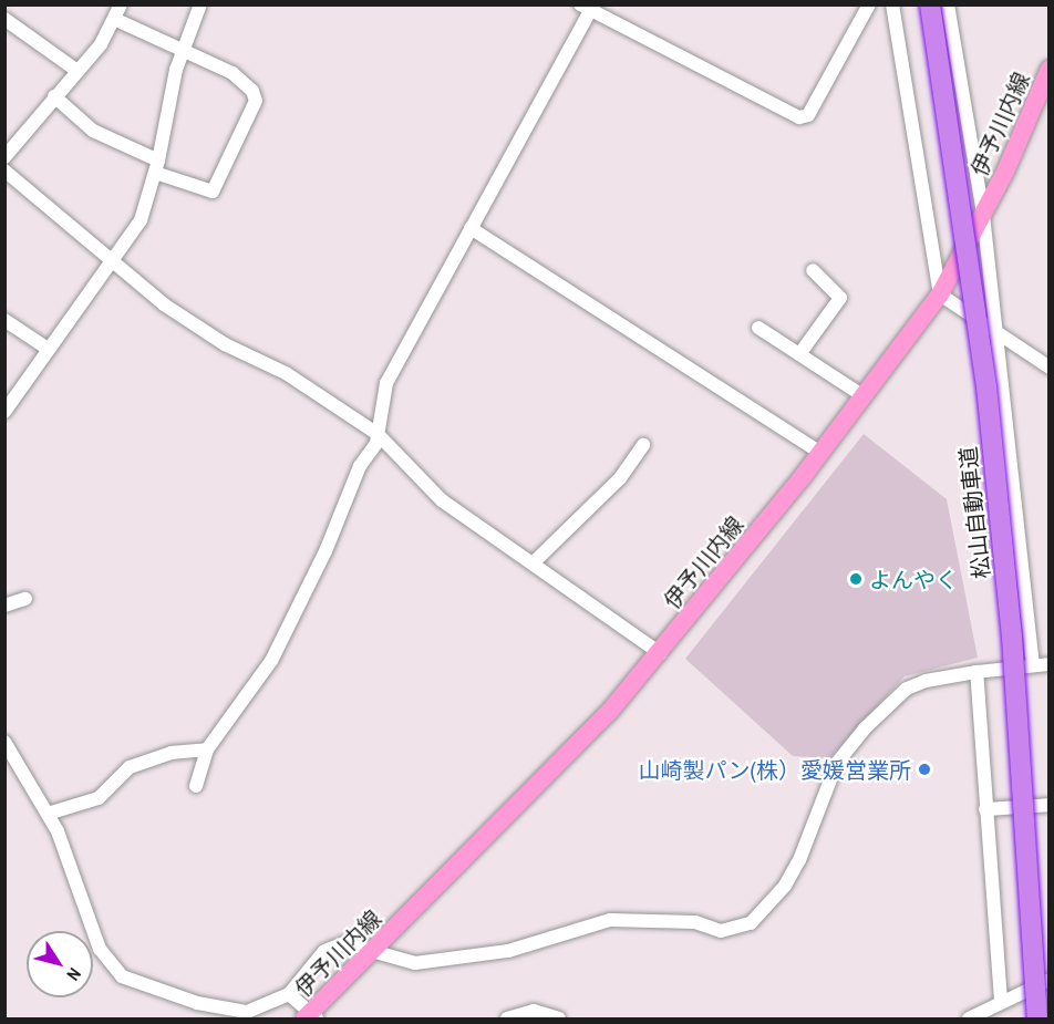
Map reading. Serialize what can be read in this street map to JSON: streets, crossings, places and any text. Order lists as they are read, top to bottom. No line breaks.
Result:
{"streets":{"highway":["松山自動車道"],"main road":["伊予川内線"]},"places":["よんやく","山崎製パン(株）愛媛営業所"],"north":"bottom right"}
